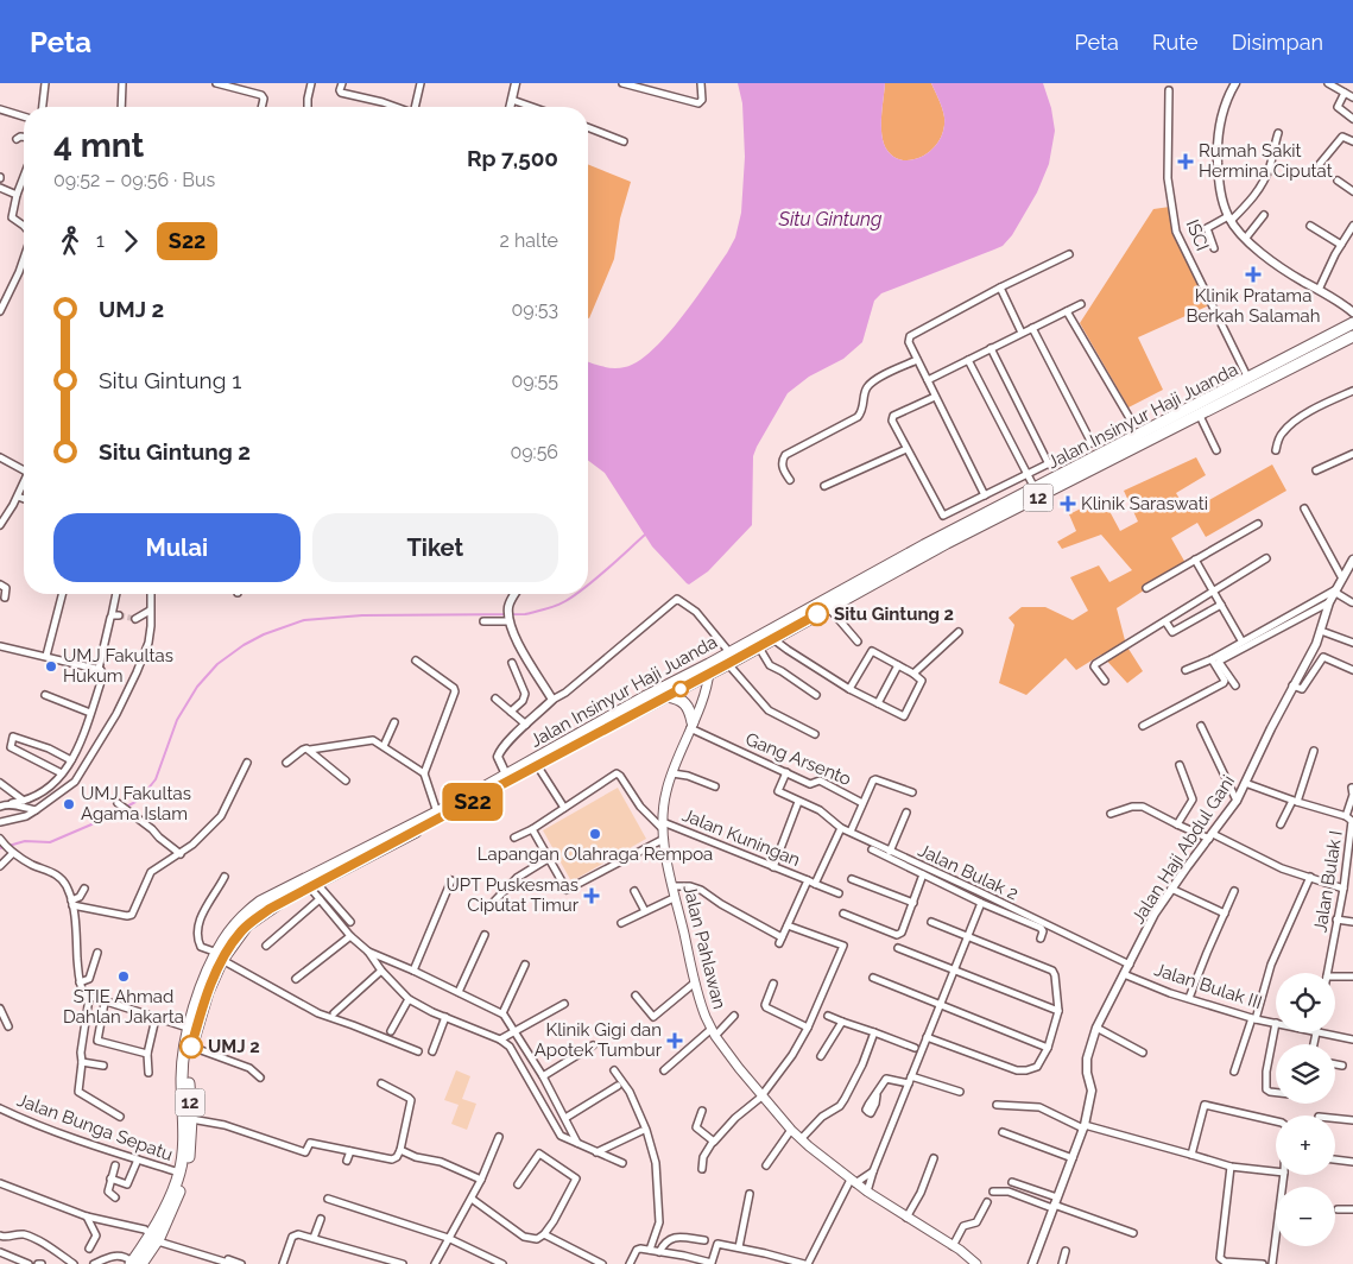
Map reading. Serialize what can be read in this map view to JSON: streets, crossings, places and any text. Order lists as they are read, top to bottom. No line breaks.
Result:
{"streets":{"highway":["Jalan Insinyur Haji Juanda","12"],"main road":["Jalan Pahlawan"],"street":["ISCI","Gang Arsento","Jalan Kuningan","Jalan Haji Abdul Gani","Jalan Bulak 2","Jalan Bulak I","Jalan Bulak III","Jalan Bunga Sepatu"]},"crossings":[["ISCI","Jalan Insinyur Haji Juanda"],["Jalan Insinyur Haji Juanda","Jalan Pahlawan"],["Jalan Insinyur Haji Juanda","Jalan Bunga Sepatu"],["Gang Arsento","Jalan Bulak 2"],["Gang Arsento","Jalan Pahlawan"],["Jalan Kuningan","Jalan Pahlawan"],["Jalan Haji Abdul Gani","Jalan Bulak 2"],["Jalan Haji Abdul Gani","Jalan Bulak I"],["Jalan Haji Abdul Gani","Jalan Bulak III"]],"water":["Situ Gintung"],"places":{"health":["Rumah Sakit Hermina Ciputat","Klinik Pratama Berkah Salamah","Klinik Saraswati","UPT Puskesmas Ciputat Timur","Klinik Gigi dan Apotek Tumbur"],"other":["Situ Gintung 2","UMJ Fakultas Hukum","UMJ Fakultas Agama Islam","Lapangan Olahraga Rempoa","STIE Ahmad Dahlan Jakarta","UMJ 2"]},"lines":["bus line S22"],"page":{"header":"Peta","nav":["Peta","Rute","Disimpan"],"on_map":"S22","heading":["4 mnt","09:52 – 09:56 · Bus","Rp 7,500"],"legs":["1","S22","2 halte"],"list":[{"name":"UMJ 2","value":"09:53"},{"name":"Situ Gintung 1","value":"09:55"},{"name":"Situ Gintung 2","value":"09:56"}],"buttons":["Mulai","Tiket"],"map_buttons":["+","−"]}}
